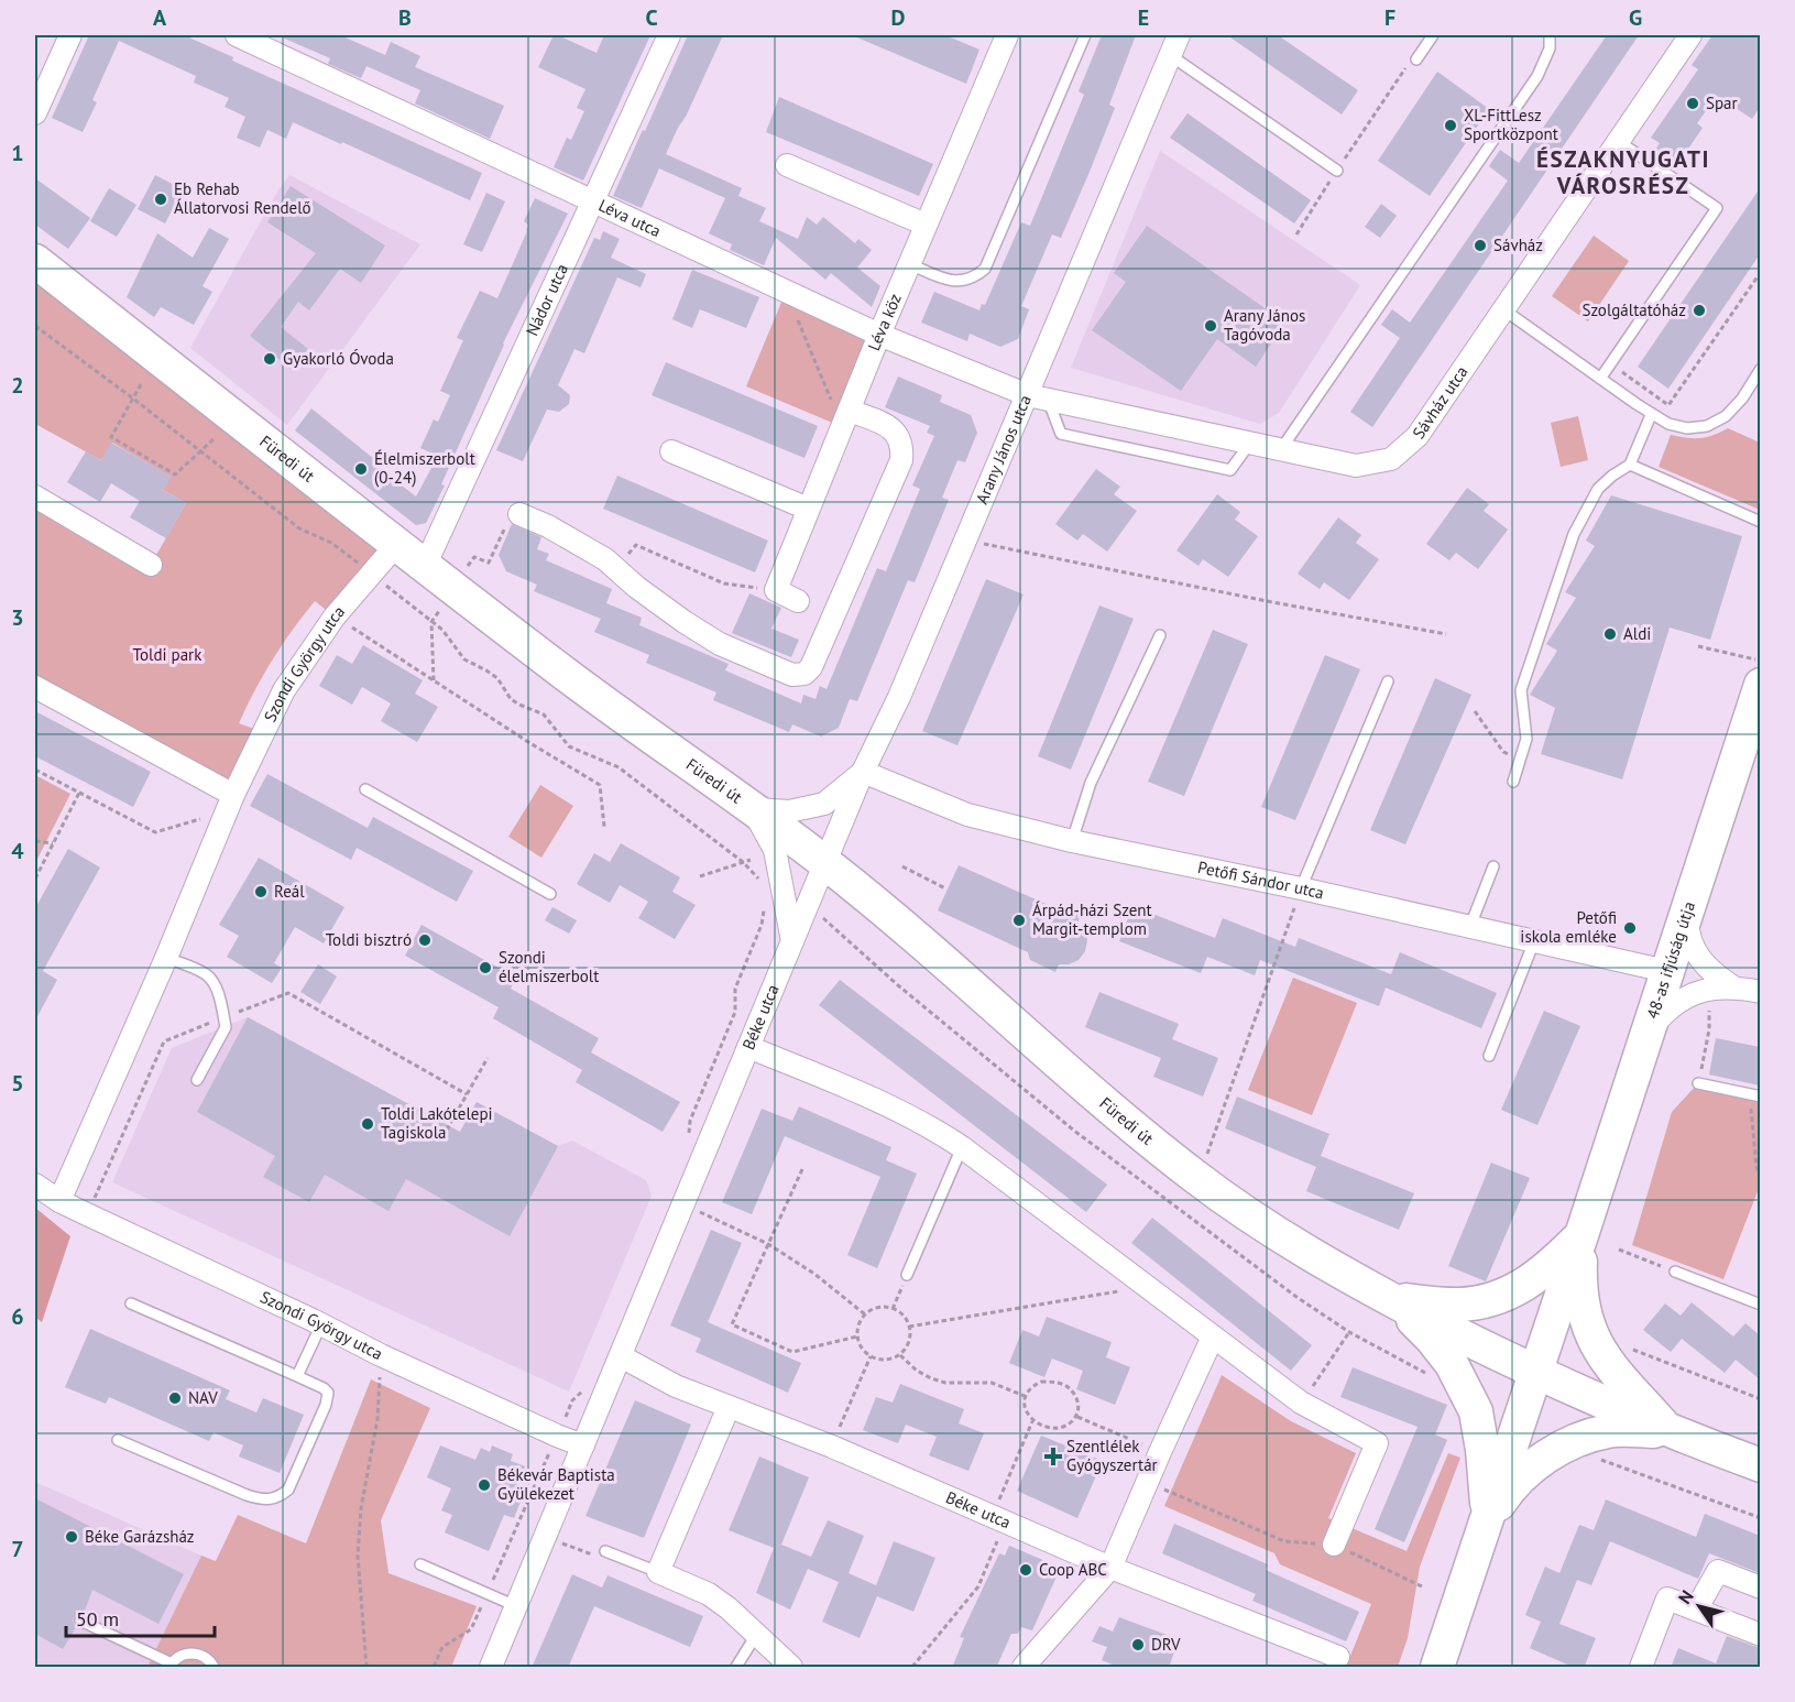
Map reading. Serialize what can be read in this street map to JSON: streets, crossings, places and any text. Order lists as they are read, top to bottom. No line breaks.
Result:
{"streets":{"main road":["Füredi út","48-as ifjúság útja"],"street":["Léva utca","Nádor utca","Léva köz","Sávház utca","Arany János utca","Szondi György utca","Petőfi Sándor utca","Béke utca"]},"crossings":[["Léva utca","Nádor utca"],["Léva utca","Léva köz"],["Léva utca","Sávház utca"],["Léva utca","Arany János utca"],["Nádor utca","Füredi út"],["Sávház utca","Arany János utca"],["Arany János utca","Füredi út"],["Arany János utca","Petőfi Sándor utca"],["Arany János utca","Béke utca"],["Füredi út","Szondi György utca"],["Füredi út","Béke utca"],["Szondi György utca","Béke utca"],["Petőfi Sándor utca","48-as ifjúság útja"]],"districts":["ÉSZAKNYUGATI VÁROSRÉSZ"],"parks":["Toldi park"],"places":{"other":["Spar","XL-FittLesz Sportközpont","Eb Rehab Állatorvosi Rendelő","Sávház","Szolgáltatóház","Arany János Tagóvoda","Gyakorló Óvoda","Élelmiszerbolt (0-24)","Aldi","Reál","Árpád-házi Szent Margit-templom","Petőfi iskola emléke","Toldi bisztró","Szondi élelmiszerbolt","Toldi Lakótelepi Tagiskola","NAV","Békevár Baptista Gyülekezet","Béke Garázsház","Coop ABC","DRV"],"health":["Szentlélek Gyógyszertár"]},"scale_bar":"50 m","north":"top left","grid":{"columns":["A","B","C","D","E","F","G"],"rows":["1","2","3","4","5","6","7"]}}
